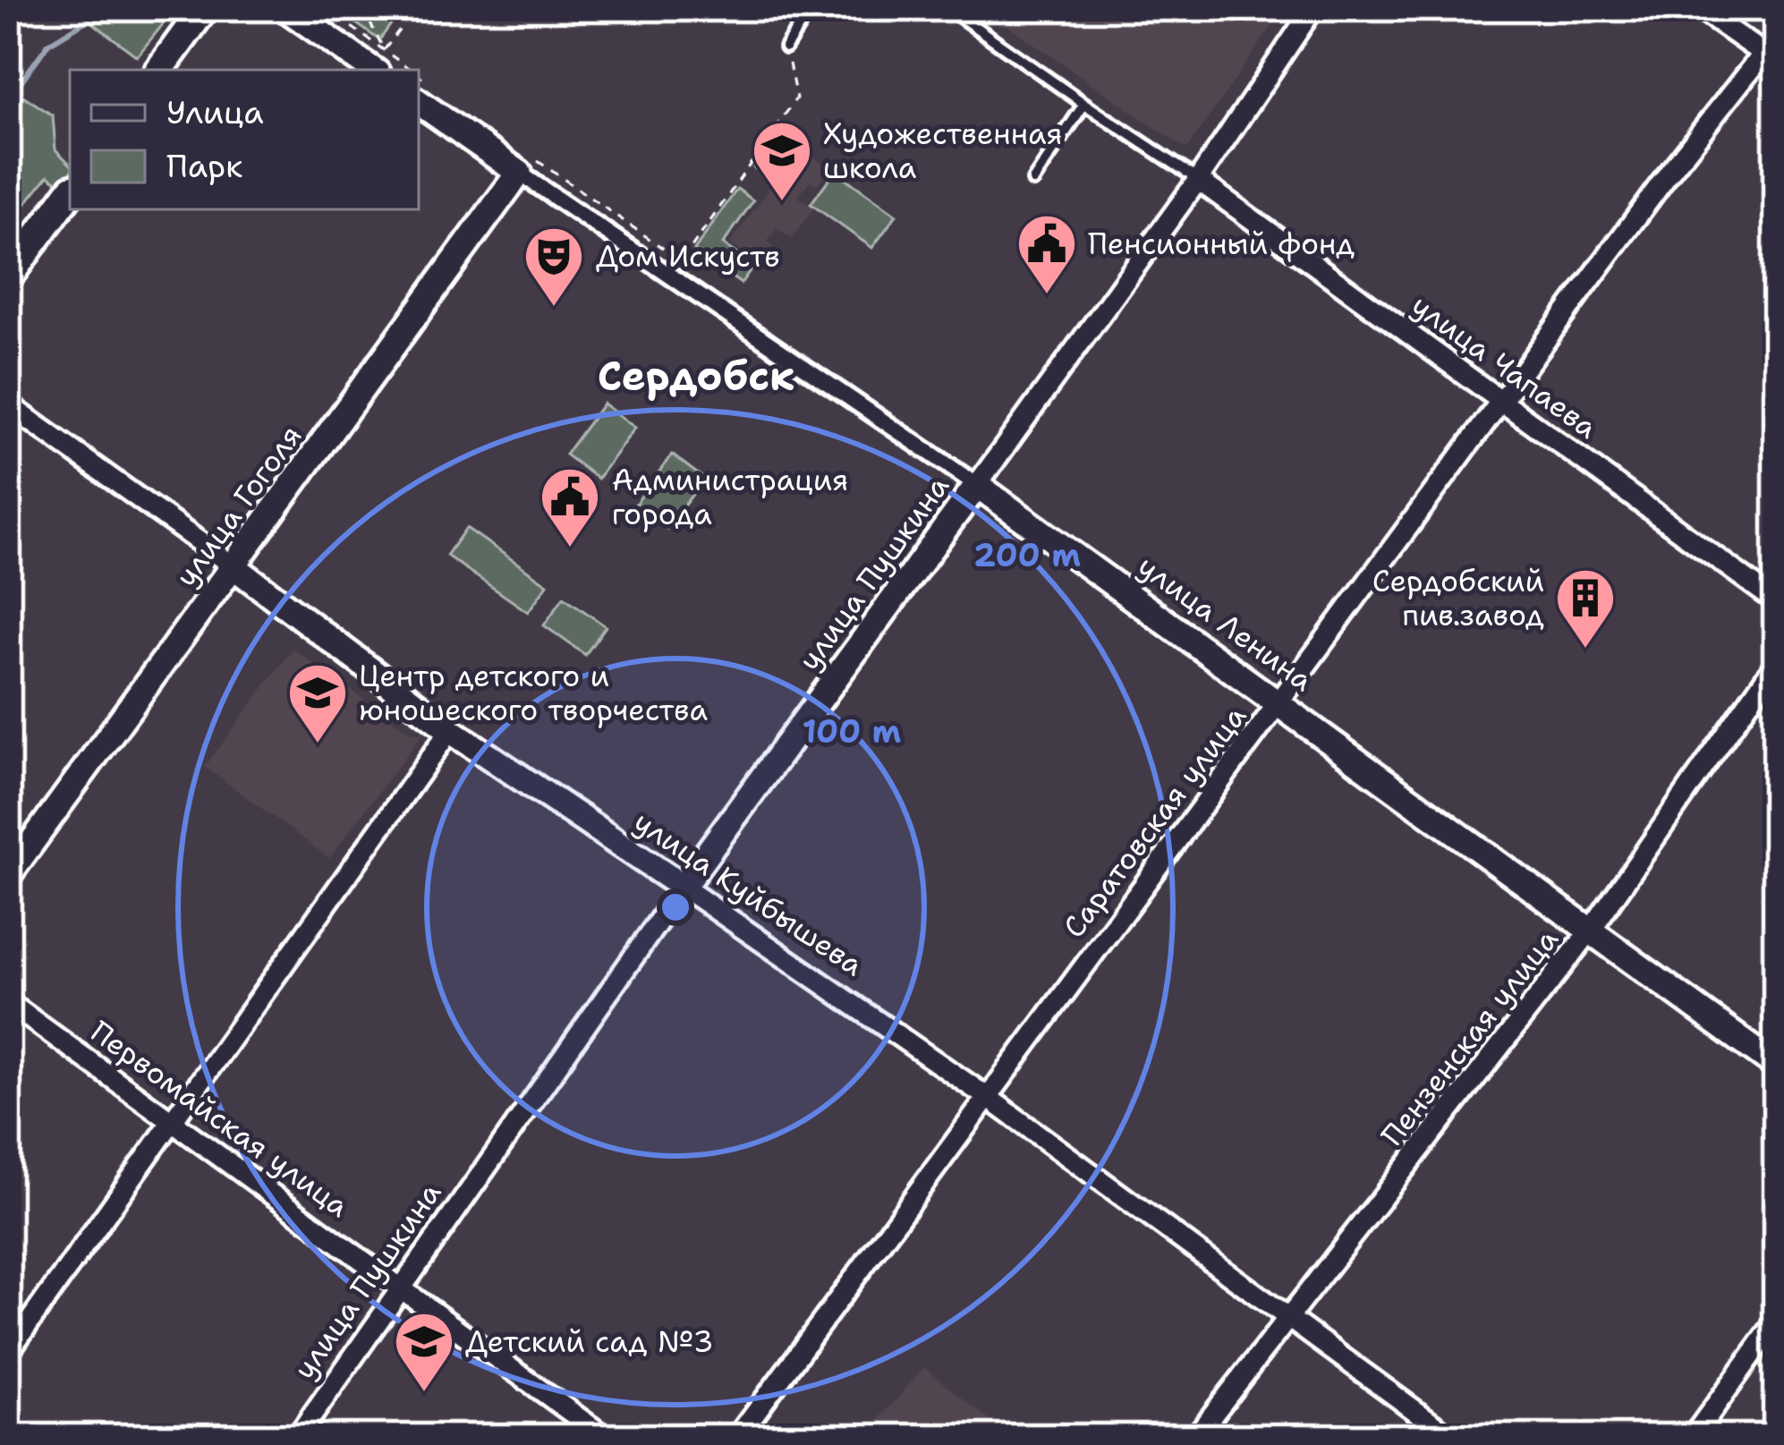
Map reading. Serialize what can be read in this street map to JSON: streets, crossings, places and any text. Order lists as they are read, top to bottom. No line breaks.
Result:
{"streets":{"street":["улица Чапаева","улица Гоголя","улица Пушкина","улица Ленина","Саратовская улица","улица Куйбышева","Пензенская улица","Первомайская улица"]},"crossings":[["улица Чапаева","улица Пушкина"],["улица Чапаева","Саратовская улица"],["улица Гоголя","улица Ленина"],["улица Гоголя","улица Куйбышева"],["улица Пушкина","улица Ленина"],["улица Пушкина","улица Куйбышева"],["улица Пушкина","Первомайская улица"],["улица Ленина","Саратовская улица"],["улица Ленина","Пензенская улица"],["Саратовская улица","улица Куйбышева"],["улица Куйбышева","Пензенская улица"]],"districts":["Сердобск"],"places":{"school or university":["Художественная школа","Центр детского и юношеского творчества","Детский сад №3"],"public building":["Пенсионный фонд","Администрация города"],"theatre":["Дом Искуств"],"building":["Сердобский пив.завод"]},"legend":["Улица","Парк"],"rings":["200 m","100 m"]}
